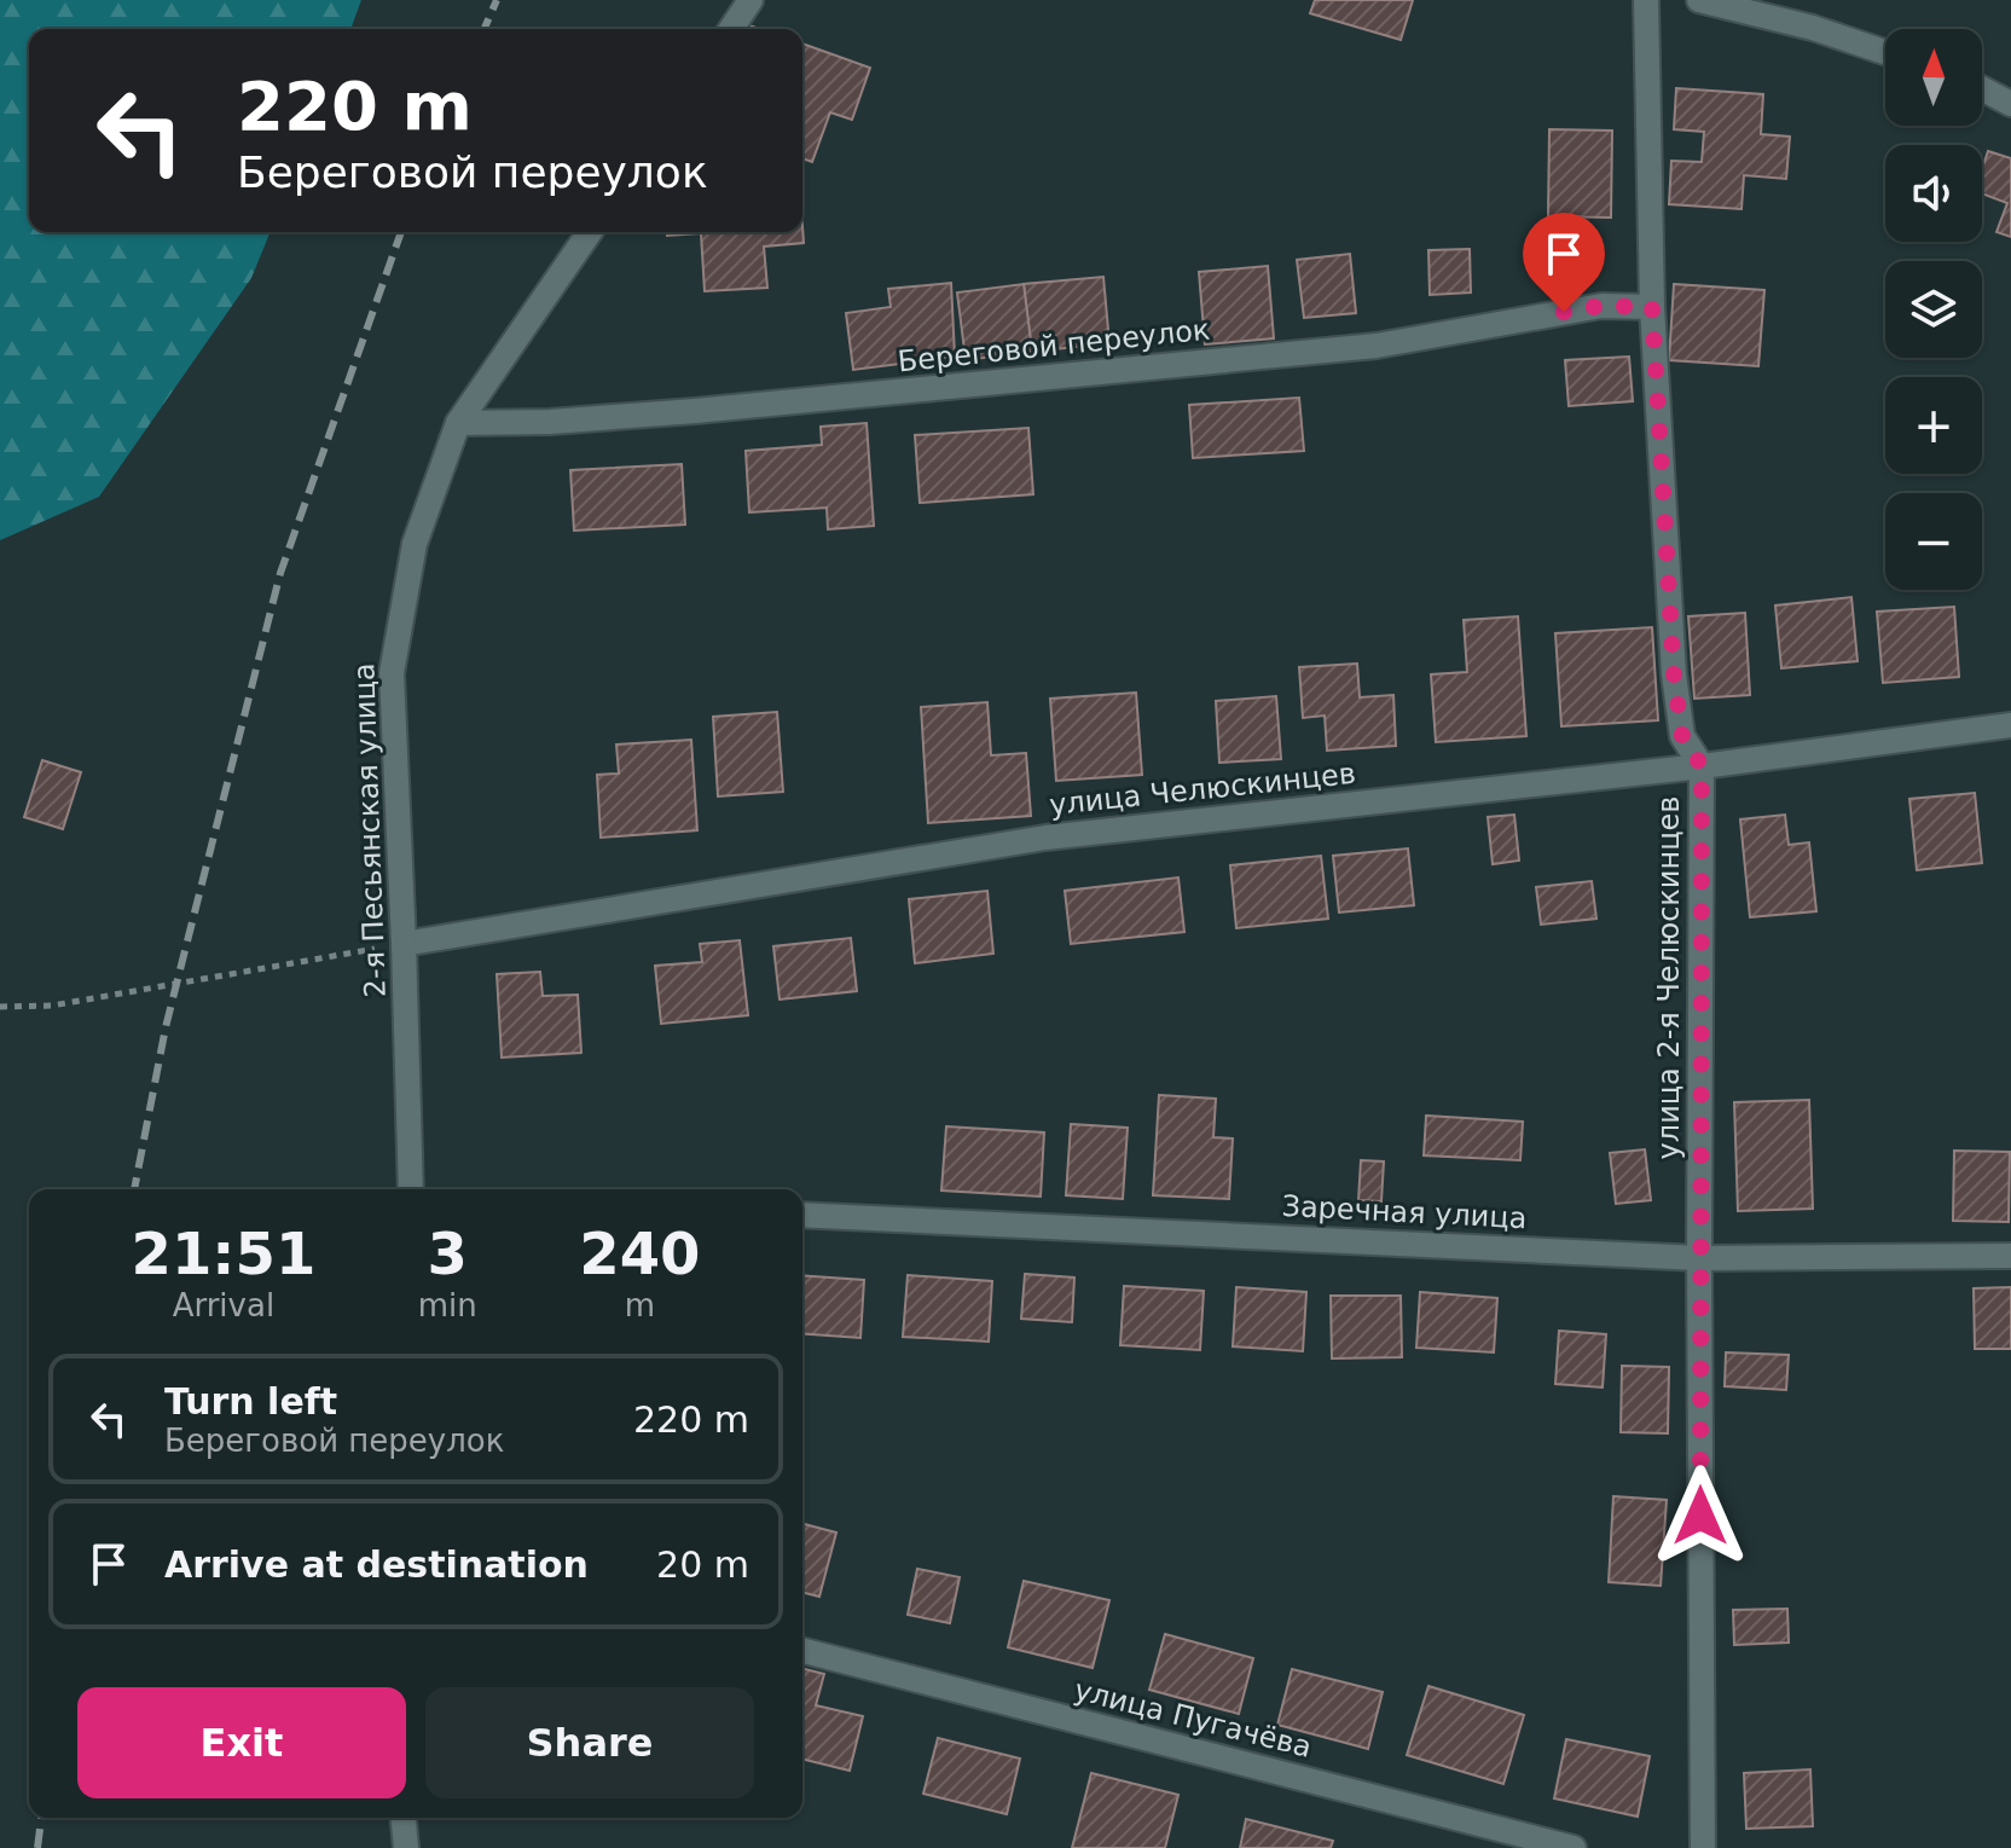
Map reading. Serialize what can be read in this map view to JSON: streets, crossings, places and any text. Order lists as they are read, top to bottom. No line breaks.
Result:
{"streets":{"street":["Береговой переулок","улица Челюскинцев","2-я Песьянская улица","улица 2-я Челюскинцев","Заречная улица","улица Пугачёва"]},"crossings":[["Береговой переулок","2-я Песьянская улица"],["Береговой переулок","улица 2-я Челюскинцев"],["улица Челюскинцев","2-я Песьянская улица"],["улица Челюскинцев","улица 2-я Челюскинцев"],["улица 2-я Челюскинцев","Заречная улица"]],"north":"top","page":{"map_buttons":["+","−"],"turn":["220 m","Береговой переулок"],"eta":["21:51","Arrival","3","min","240","m"],"list":[{"name":"Turn left","note":"Береговой переулок","value":"220 m"},{"name":"Arrive at destination","value":"20 m"}],"buttons":["Exit","Share"]}}
